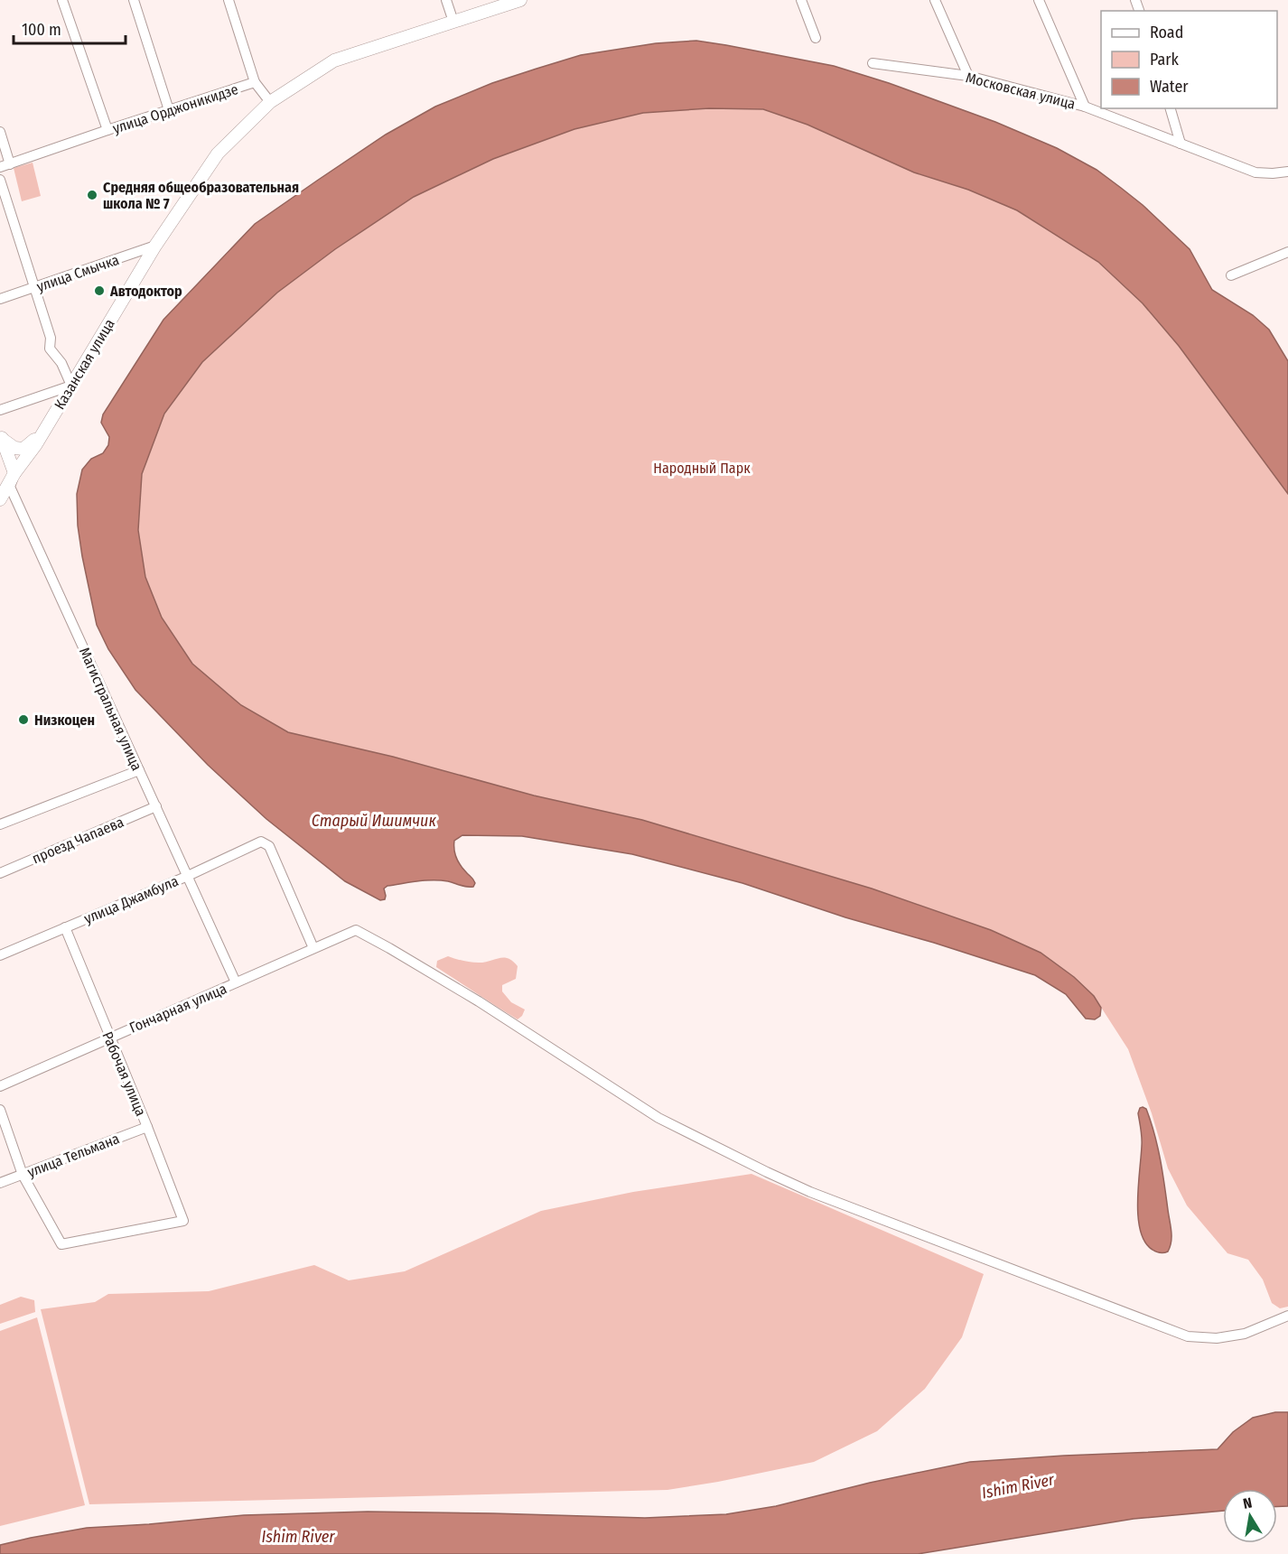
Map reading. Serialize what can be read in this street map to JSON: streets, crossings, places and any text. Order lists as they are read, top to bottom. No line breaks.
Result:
{"streets":{"main road":["Казанская улица","Магистральная улица"],"street":["Московская улица","улица Орджоникидзе","улица Смычка","проезд Чапаева","улица Джамбула","Гончарная улица","Рабочая улица","улица Тельмана"]},"crossings":[["улица Орджоникидзе","Казанская улица"],["улица Смычка","Казанская улица"],["Казанская улица","Магистральная улица"],["Магистральная улица","проезд Чапаева"],["Магистральная улица","улица Джамбула"],["Магистральная улица","Гончарная улица"],["улица Джамбула","Гончарная улица"],["улица Джамбула","Рабочая улица"],["Гончарная улица","Рабочая улица"],["Рабочая улица","улица Тельмана"]],"water":["Старый Ишимчик","Ishim River"],"parks":["Народный Парк"],"places":["Средняя общеобразовательная школа № 7","Автодоктор","Низкоцен"],"legend":["Road","Park","Water"],"scale_bar":"100 m","north":"top"}
